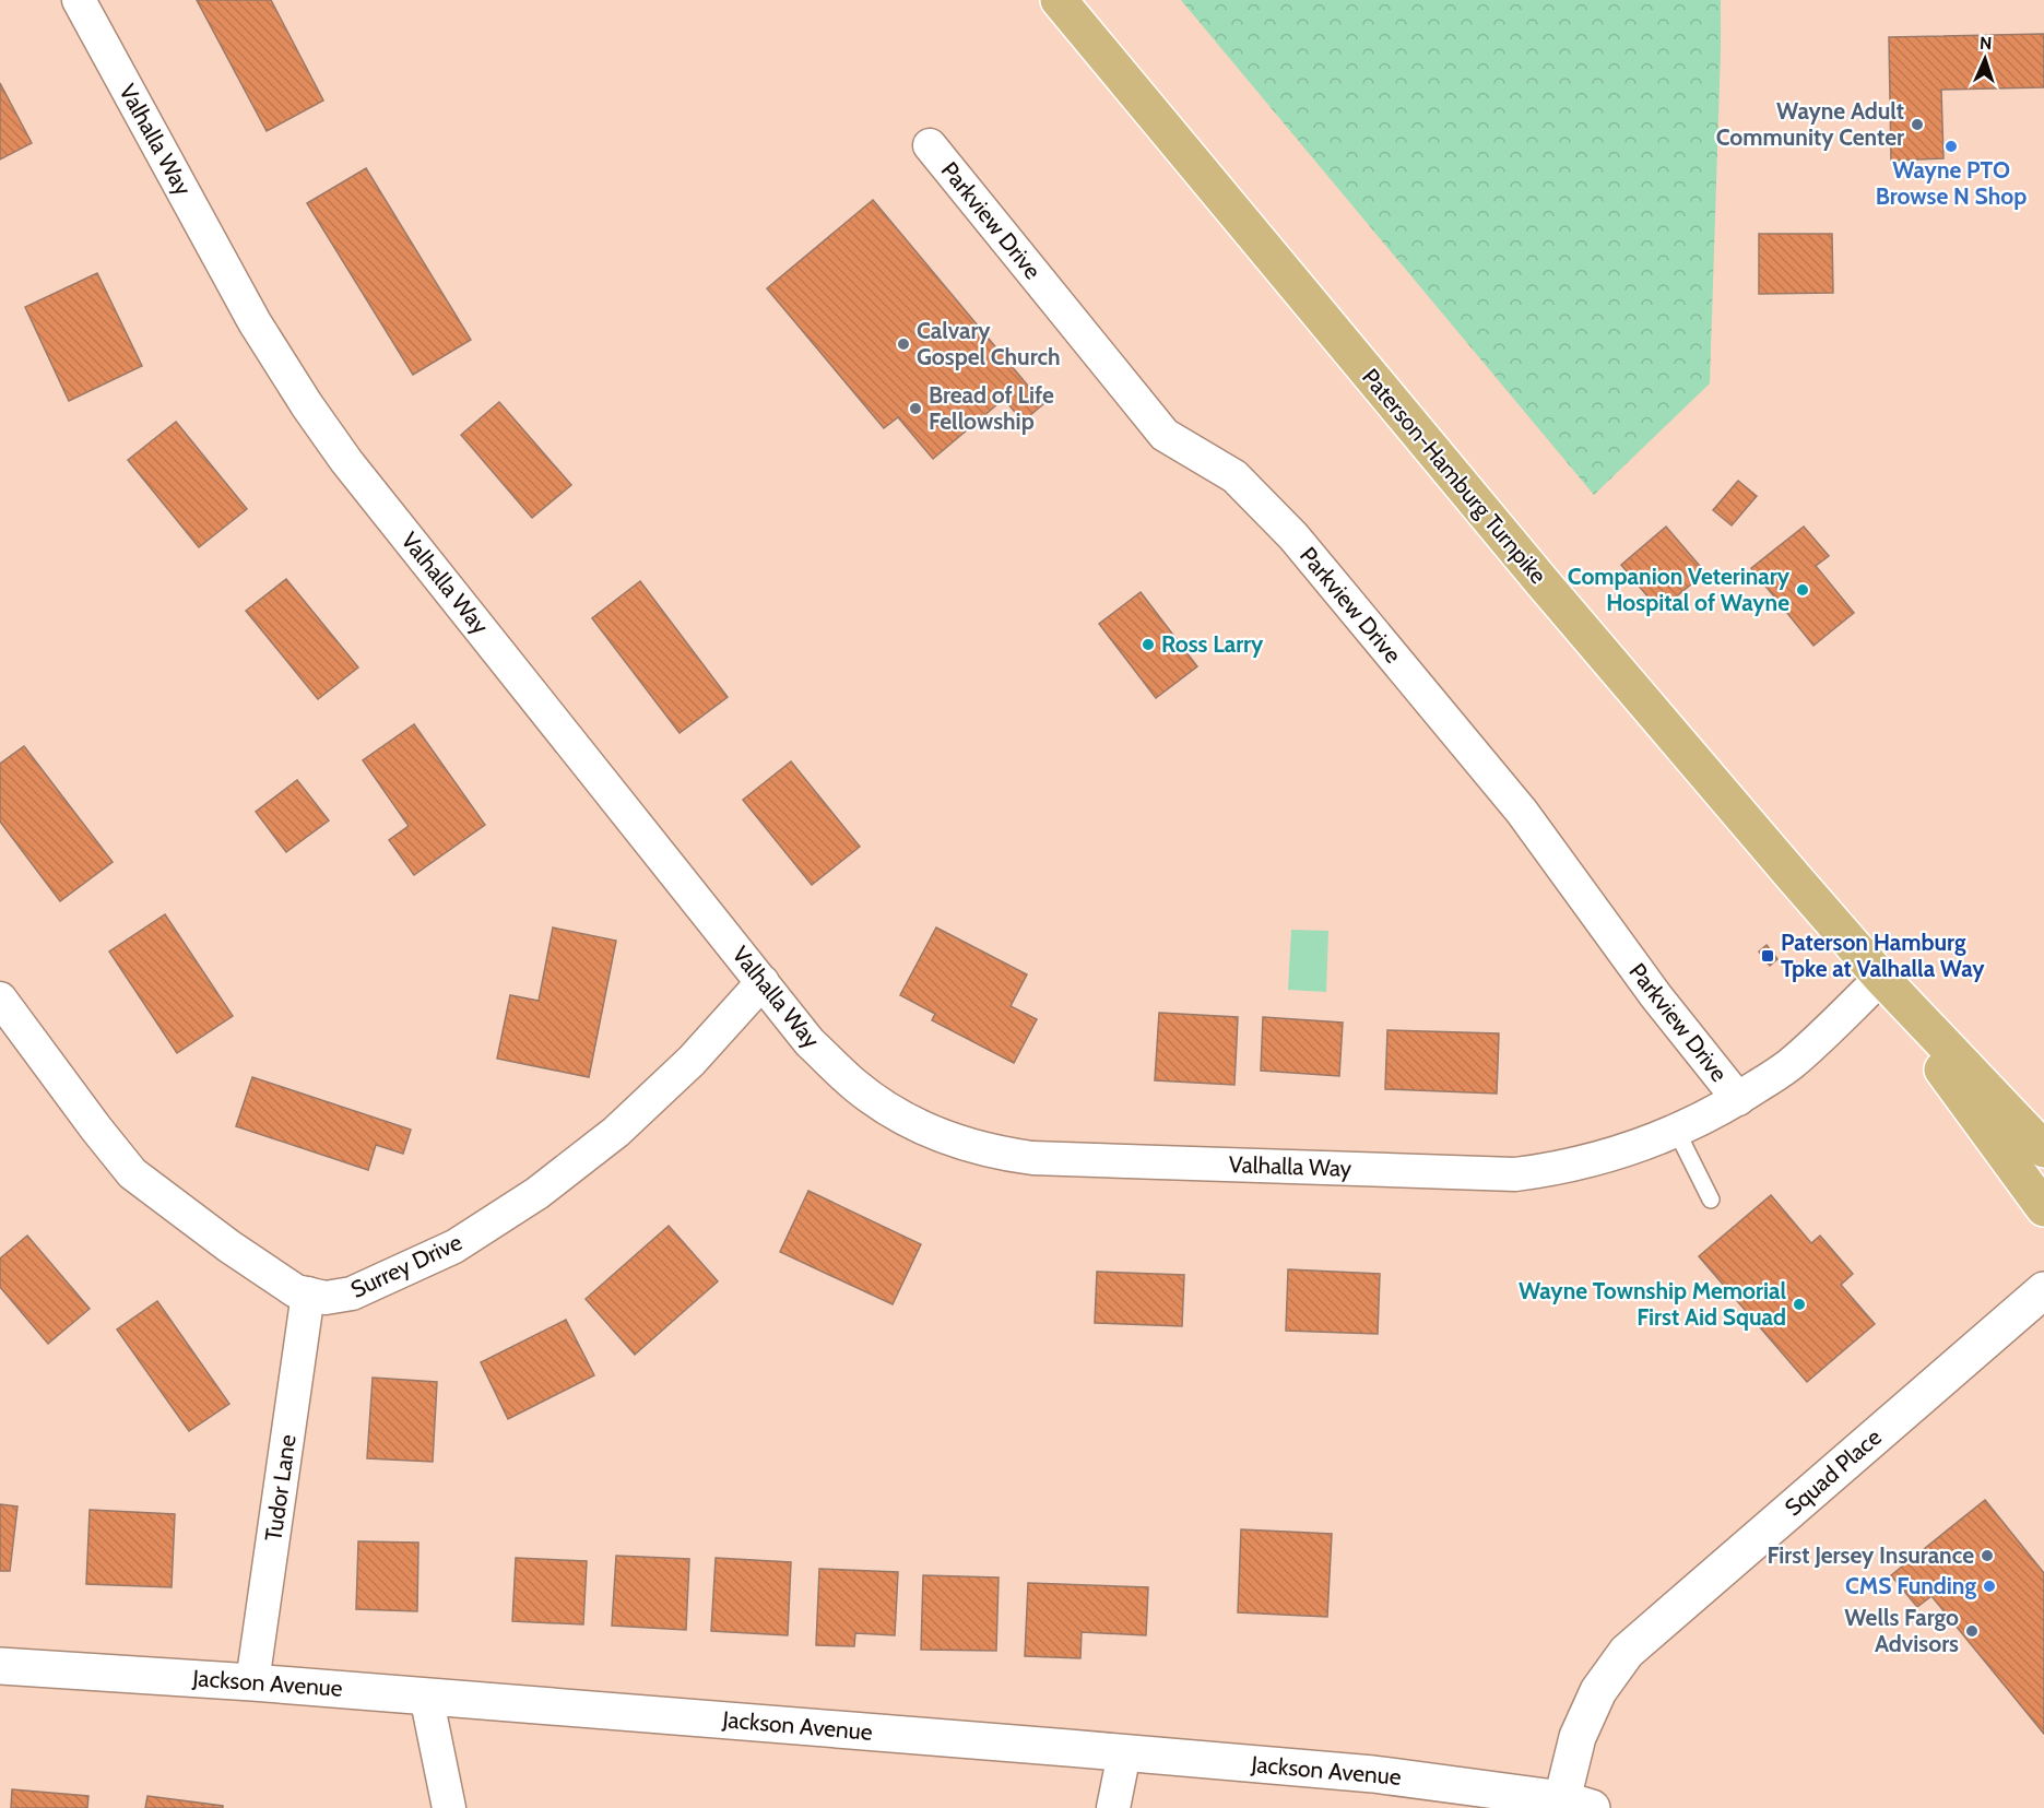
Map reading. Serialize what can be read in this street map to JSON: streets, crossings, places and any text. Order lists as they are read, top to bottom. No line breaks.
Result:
{"streets":{"main road":["Paterson-Hamburg Turnpike"],"street":["Valhalla Way","Parkview Drive","Surrey Drive","Squad Place","Tudor Lane","Jackson Avenue"]},"crossings":[["Valhalla Way","Parkview Drive"],["Valhalla Way","Paterson-Hamburg Turnpike"],["Valhalla Way","Surrey Drive"],["Surrey Drive","Tudor Lane"],["Squad Place","Jackson Avenue"],["Tudor Lane","Jackson Avenue"]],"places":{"other":["Wayne Adult Community Center","Wayne PTO Browse N Shop","Calvary Gospel Church","Bread of Life Fellowship","Companion Veterinary Hospital of Wayne","Ross Larry","Wayne Township Memorial First Aid Squad","First Jersey Insurance","CMS Funding","Wells Fargo Advisors"],"transit":["Paterson Hamburg Tpke at Valhalla Way"]},"north":"top"}
